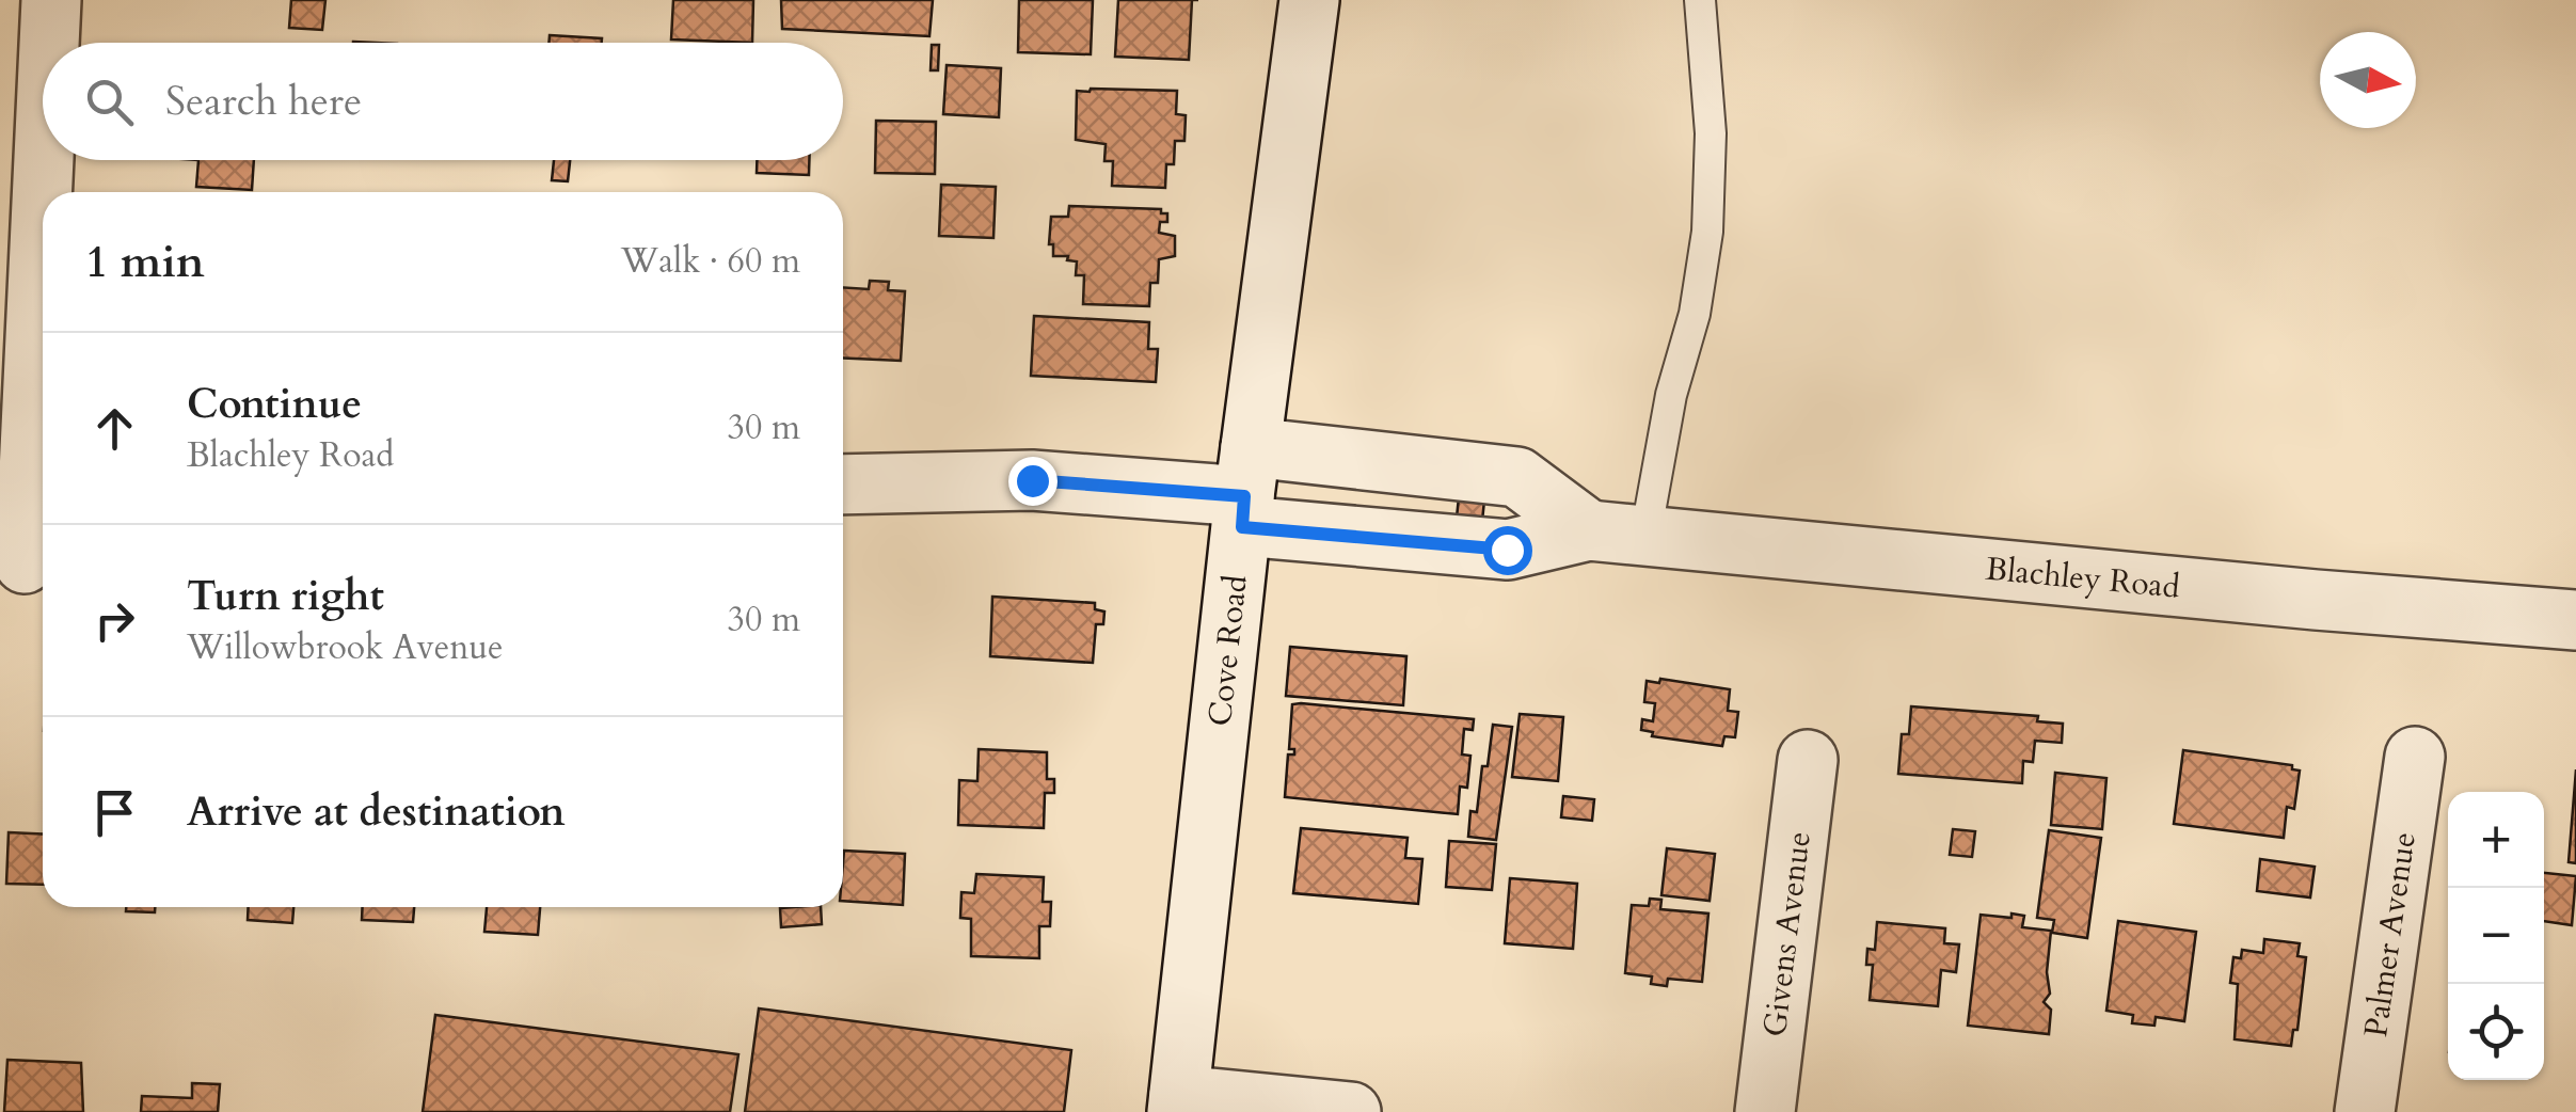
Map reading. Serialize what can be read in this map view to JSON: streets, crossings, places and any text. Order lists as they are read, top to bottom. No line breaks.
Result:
{"streets":{"street":["Blachley Road","Cove Road","Palmer Avenue","Givens Avenue"]},"crossings":[["Blachley Road","Cove Road"]],"north":"right","page":{"search":"Search here","heading":["1 min","Walk · 60 m"],"list":[["Continue","Blachley Road","30 m"],["Turn right","Willowbrook Avenue","30 m"],"Arrive at destination"],"map_buttons":["+","−"]}}
